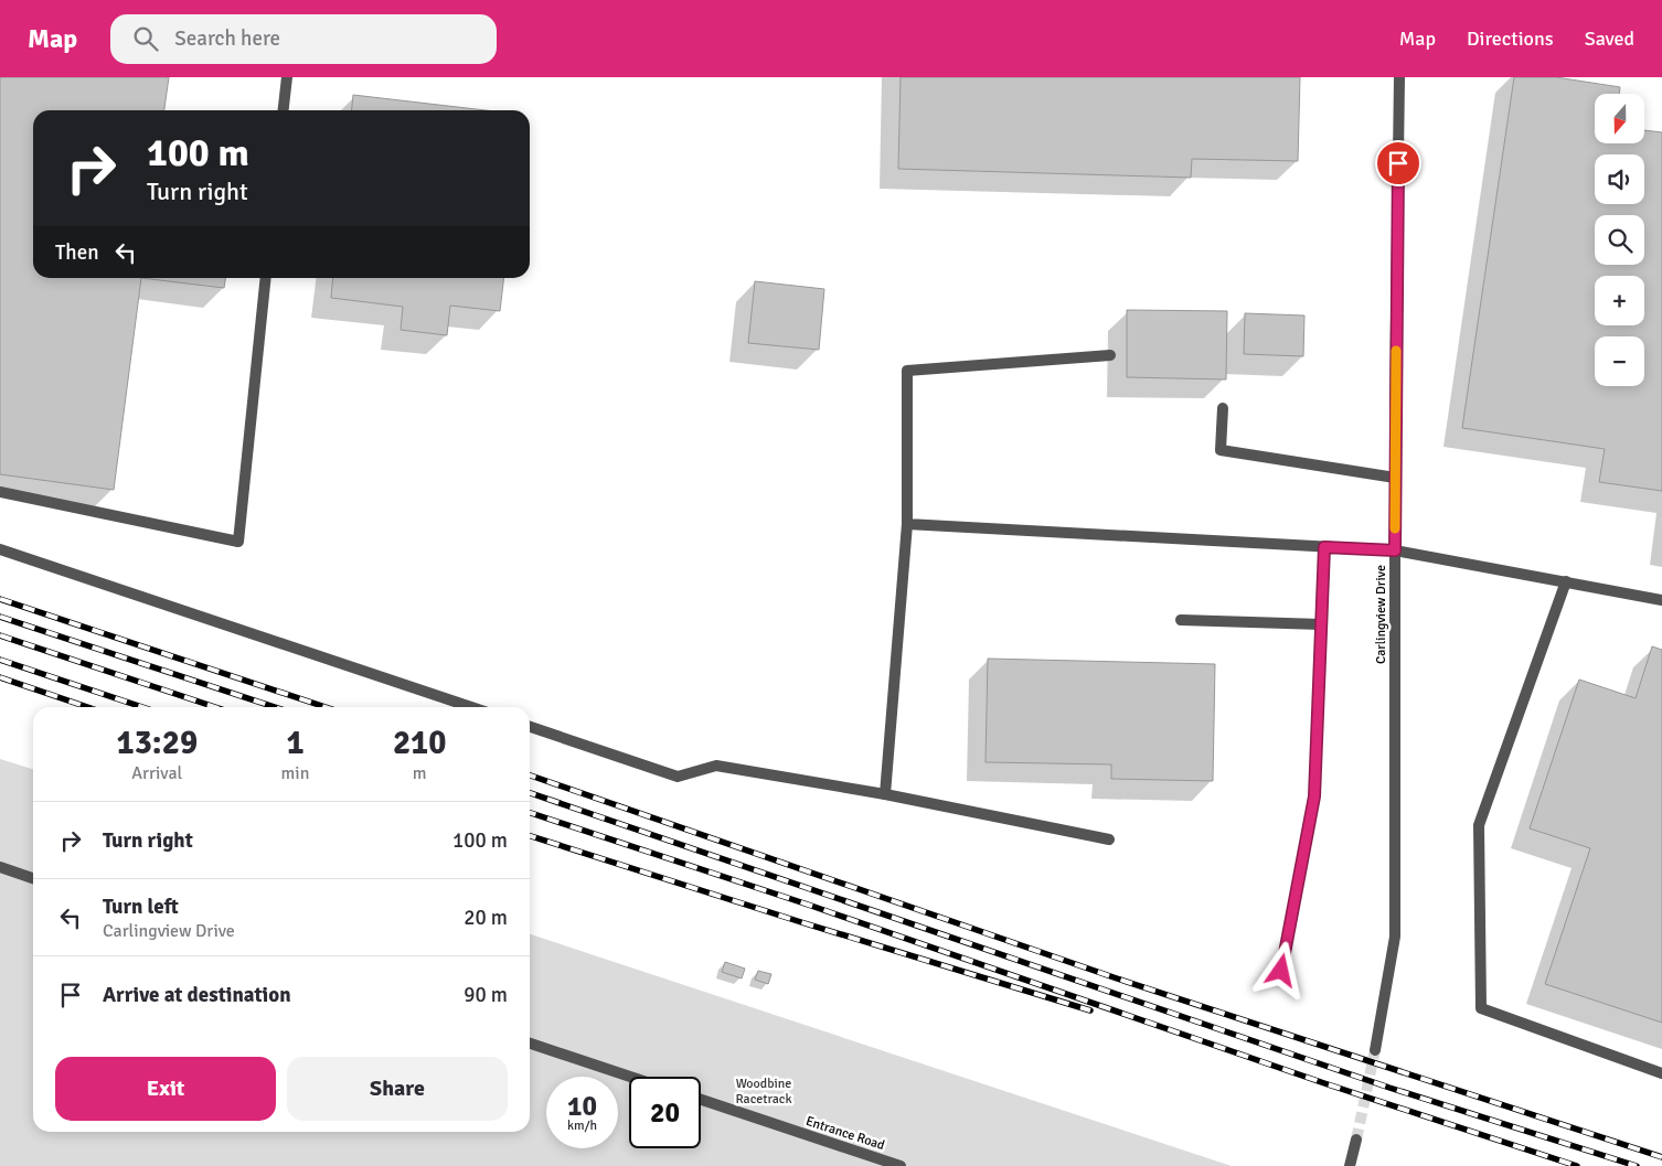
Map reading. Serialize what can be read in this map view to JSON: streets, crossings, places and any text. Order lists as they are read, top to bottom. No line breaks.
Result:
{"streets":{"street":["Carlingview Drive","Entrance Road"]},"parks":["Woodbine Racetrack"],"north":"bottom","page":{"header":"Map","search":"Search here","nav":["Map","Directions","Saved"],"map_buttons":["+","−"],"turn":["100 m","Turn right"],"then":"Then","eta":["13:29","Arrival","1","min","210","m"],"list":[{"name":"Turn right","value":"100 m"},{"name":"Turn left","note":"Carlingview Drive","value":"20 m"},{"name":"Arrive at destination","value":"90 m"}],"buttons":["Exit","Share"],"speed":"10 km/h","limit":"20"}}
